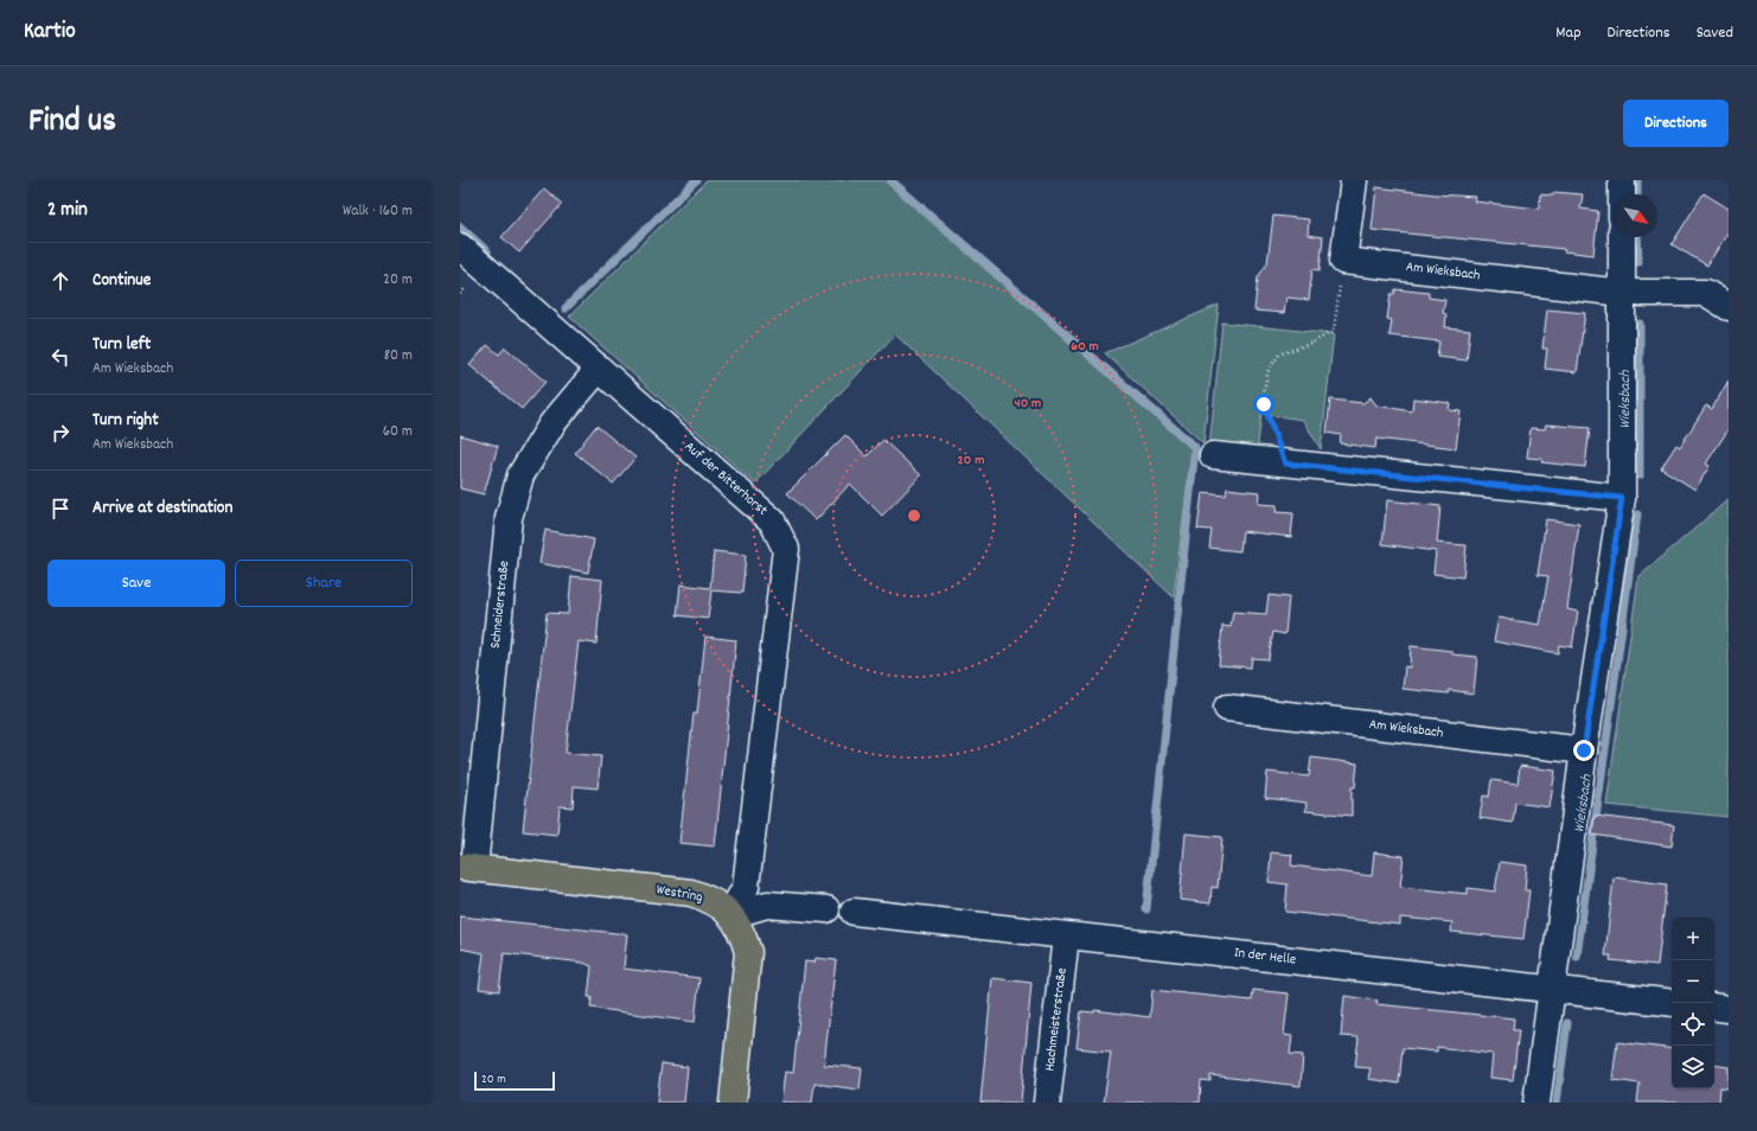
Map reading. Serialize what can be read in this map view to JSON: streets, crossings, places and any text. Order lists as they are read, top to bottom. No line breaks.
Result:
{"streets":{"main road":["Westring"],"street":["Am Wieksbach","Auf der Bitterhorst","Schneiderstraße","In der Helle","Hachmeisterstraße"]},"crossings":[["Auf der Bitterhorst","Schneiderstraße"],["Auf der Bitterhorst","Westring"],["Schneiderstraße","Westring"],["In der Helle","Hachmeisterstraße"]],"water":["Wieksbach"],"scale_bar":"20 m","north":"bottom right","page":{"header":"Kartio","nav":["Map","Directions","Saved"],"title":"Find us","buttons":["Directions",["Save","Share"]],"heading":["2 min","Walk · 160 m"],"list":[["Continue","20 m"],["Turn left","Am Wieksbach","80 m"],["Turn right","Am Wieksbach","60 m"],"Arrive at destination"],"map_buttons":["+","−"],"scale":"20 m"},"rings":["60 m","40 m","20 m"]}
